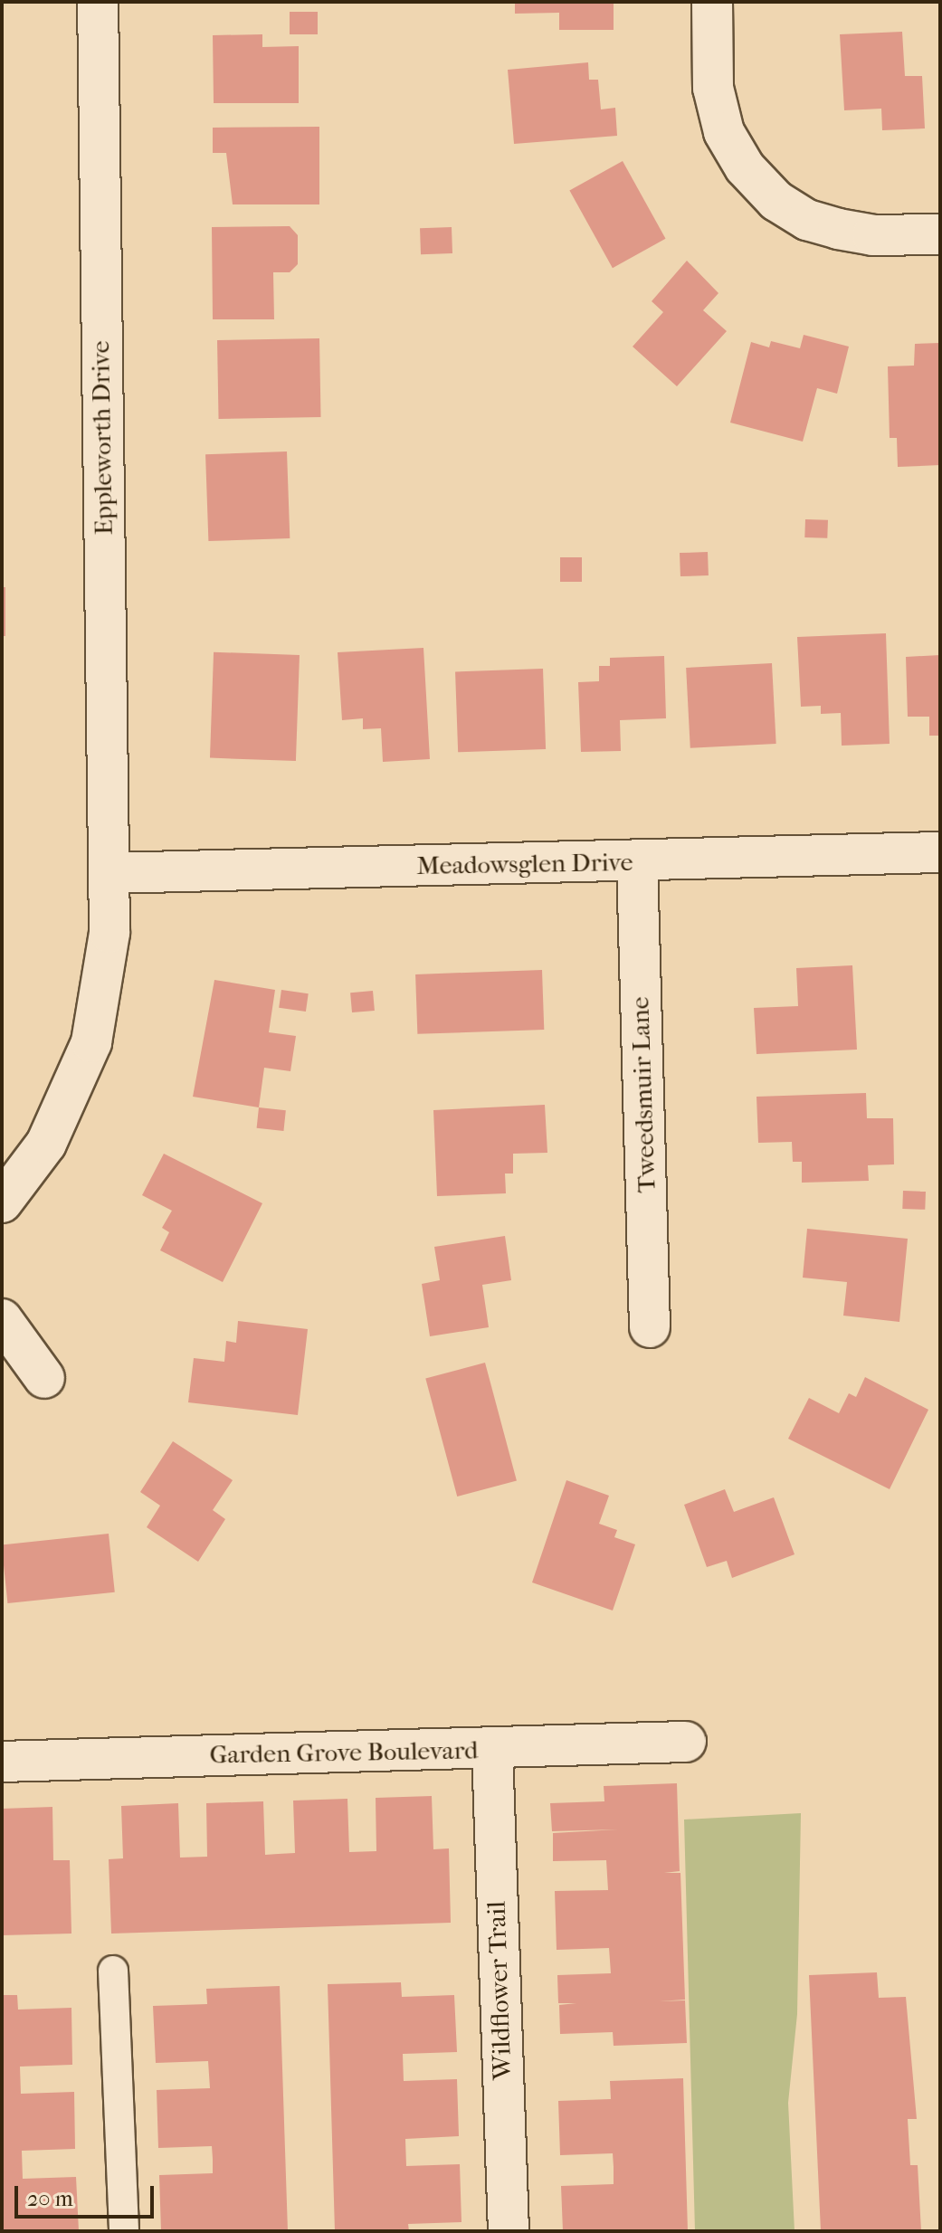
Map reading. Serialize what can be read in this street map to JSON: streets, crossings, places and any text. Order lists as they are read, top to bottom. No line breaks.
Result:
{"streets":{"street":["Eppleworth Drive","Meadowsglen Drive","Tweedsmuir Lane","Garden Grove Boulevard","Wildflower Trail"]},"crossings":[["Eppleworth Drive","Meadowsglen Drive"],["Meadowsglen Drive","Tweedsmuir Lane"],["Garden Grove Boulevard","Wildflower Trail"]],"scale_bar":"20 m"}
